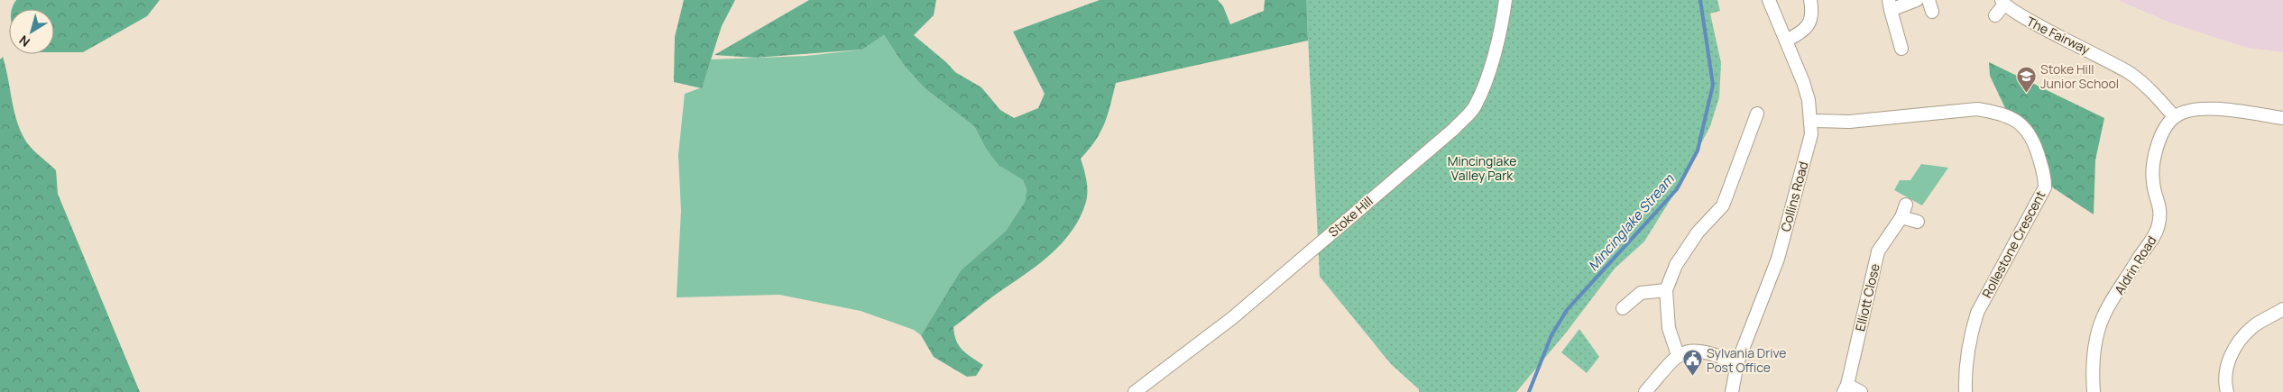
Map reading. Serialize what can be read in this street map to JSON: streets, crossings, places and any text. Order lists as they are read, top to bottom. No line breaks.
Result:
{"streets":{"street":["The Fairway","Collins Road","Stoke Hill","Rollestone Crescent","Aldrin Road","Elliott Close"]},"crossings":[["The Fairway","Aldrin Road"],["Collins Road","Rollestone Crescent"]],"water":["Mincinglake Stream"],"parks":["Mincinglake Valley Park"],"places":{"school or university":["Stoke Hill Junior School"],"public building":["Sylvania Drive Post Office"]},"north":"bottom left"}
